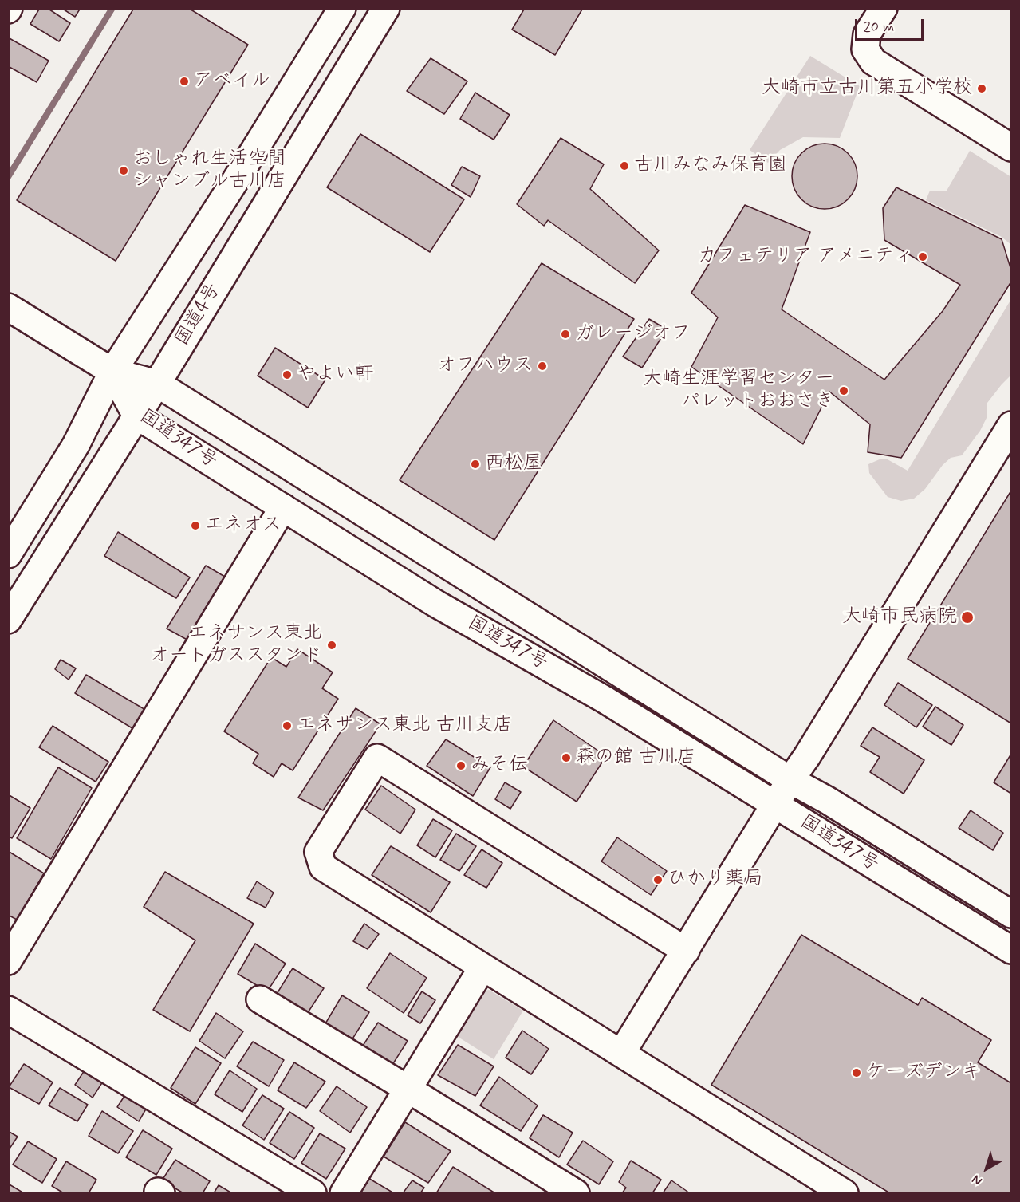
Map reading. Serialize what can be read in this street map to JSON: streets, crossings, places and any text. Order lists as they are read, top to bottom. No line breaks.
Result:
{"streets":{"main road":["国道4号","国道347号"]},"crossings":[["国道4号","国道347号"]],"places":["アベイル","大崎市立古川第五小学校","古川みなみ保育園","おしゃれ生活空間 シャンブル古川店","カフェテリア アメニティ","ガレージオフ","オフハウス","やよい軒","大崎生涯学習センター パレットおおさき","西松屋","エネオス","大崎市民病院","エネサンス東北 オートガススタンド","エネサンス東北 古川支店","森の館 古川店","みそ伝","ひかり薬局","ケーズデンキ"],"scale_bar":"20 m","north":"bottom left"}
